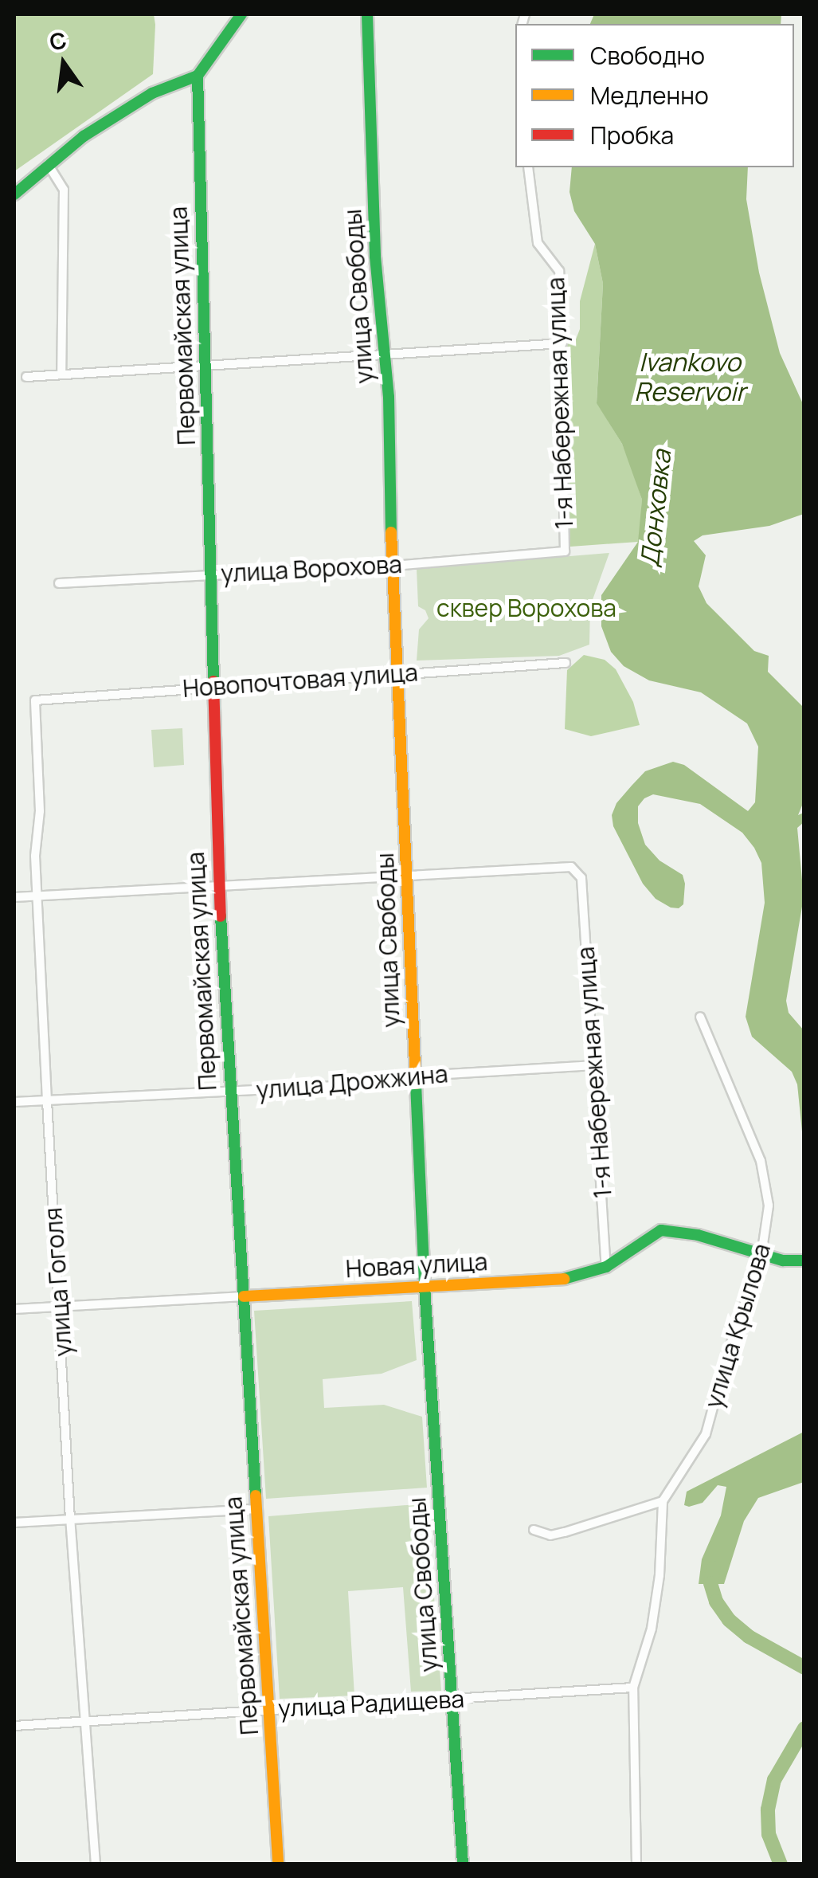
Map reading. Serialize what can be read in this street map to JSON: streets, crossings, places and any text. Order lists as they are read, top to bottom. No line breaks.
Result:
{"streets":{"street":["улица Свободы","Первомайская улица","1-я Набережная улица","улица Ворохова","Новопочтовая улица","улица Дрожжина","Новая улица","улица Гоголя","улица Крылова","улица Радищева"]},"crossings":[["улица Свободы","1-я Набережная улица"],["улица Свободы","улица Ворохова"],["улица Свободы","Новопочтовая улица"],["улица Свободы","улица Дрожжина"],["улица Свободы","Новая улица"],["улица Свободы","улица Радищева"],["Первомайская улица","улица Ворохова"],["Первомайская улица","Новопочтовая улица"],["Первомайская улица","улица Дрожжина"],["Первомайская улица","Новая улица"],["Первомайская улица","улица Радищева"],["1-я Набережная улица","улица Ворохова"],["1-я Набережная улица","улица Дрожжина"],["1-я Набережная улица","Новая улица"],["Новопочтовая улица","улица Гоголя"],["улица Дрожжина","улица Гоголя"],["Новая улица","улица Гоголя"],["Новая улица","улица Крылова"],["улица Гоголя","улица Радищева"]],"water":["Ivankovo Reservoir","Донховка"],"parks":["сквер Ворохова"],"legend":["Свободно","Медленно","Пробка"],"north":"top"}
